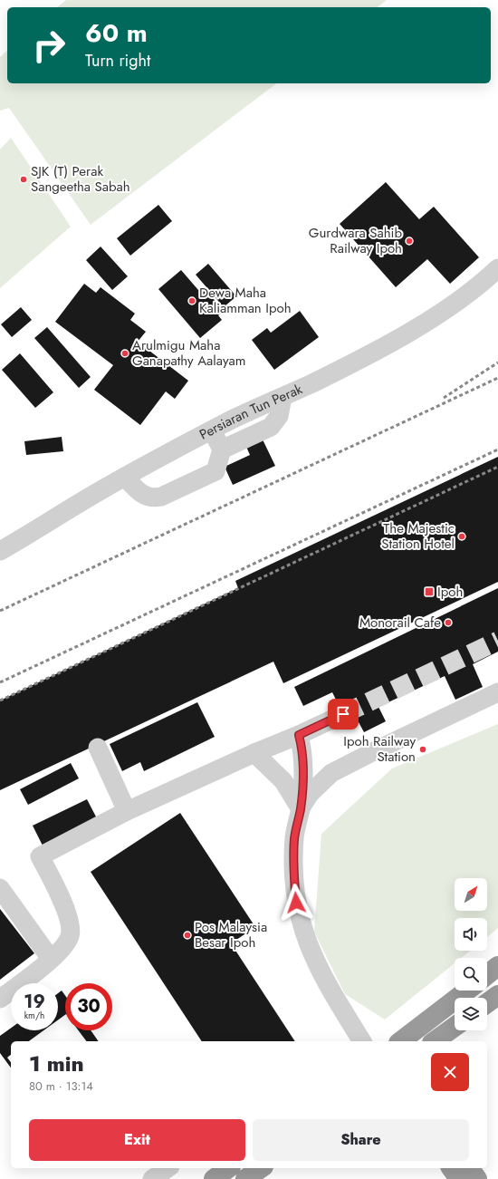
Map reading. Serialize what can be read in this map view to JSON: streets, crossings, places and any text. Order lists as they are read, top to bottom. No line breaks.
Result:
{"streets":{"street":["Persiaran Tun Perak"]},"places":{"other":["SJK (T) Perak Sangeetha Sabah","Gurdwara Sahib Railway Ipoh","Dewa Maha Kaliamman Ipoh","Arulmigu Maha Ganapathy Aalayam","The Majestic Station Hotel","Monorail Cafe","Ipoh Railway Station","Pos Malaysia Besar Ipoh"],"transit":["Ipoh"]},"north":"top right","page":{"turn":["60 m","Turn right"],"speed":"19 km/h","limit":"30","heading":["1 min","80 m · 13:14"],"buttons":["Exit","Share"]}}
